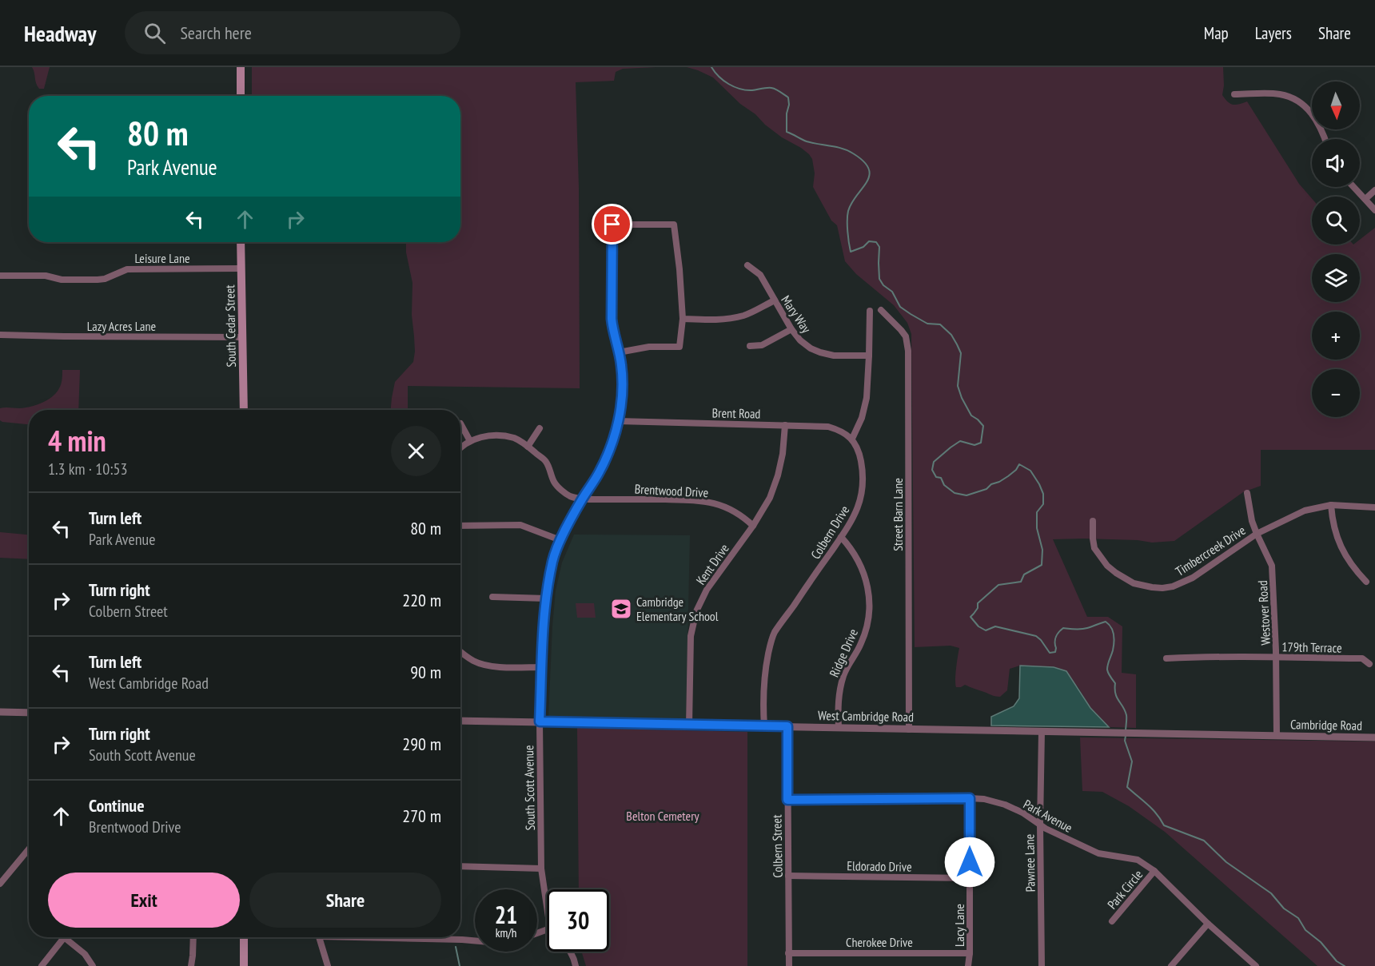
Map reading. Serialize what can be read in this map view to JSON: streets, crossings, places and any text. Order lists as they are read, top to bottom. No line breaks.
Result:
{"streets":{"main road":["South Cedar Street"],"street":["Leisure Lane","Mary Way","Lazy Acres Lane","Brent Road","Brentwood Drive","Street Barn Lane","Colbern Drive","Timbercreek Drive","Kent Drive","Westover Road","179th Terrace","Ridge Drive","West Cambridge Road","Cambridge Road","South Scott Avenue","Park Avenue","Colbern Street","Pawnee Lane","Eldorado Drive","Park Circle","Lacy Lane","Cherokee Drive"]},"crossings":[["Leisure Lane","South Cedar Street"],["Lazy Acres Lane","South Cedar Street"],["Brent Road","Colbern Drive"],["Brent Road","Kent Drive"],["Brentwood Drive","Kent Drive"],["Brentwood Drive","South Scott Avenue"],["Street Barn Lane","West Cambridge Road"],["Colbern Drive","Ridge Drive"],["Colbern Drive","West Cambridge Road"],["Timbercreek Drive","Westover Road"],["Kent Drive","West Cambridge Road"],["Westover Road","179th Terrace"],["Westover Road","West Cambridge Road"],["Westover Road","Cambridge Road"],["Ridge Drive","West Cambridge Road"],["West Cambridge Road","Cambridge Road"],["West Cambridge Road","South Scott Avenue"],["West Cambridge Road","Colbern Street"],["West Cambridge Road","Pawnee Lane"],["Park Avenue","Colbern Street"],["Park Avenue","Pawnee Lane"],["Park Avenue","Park Circle"],["Park Avenue","Lacy Lane"],["Colbern Street","Eldorado Drive"],["Colbern Street","Cherokee Drive"],["Eldorado Drive","Lacy Lane"],["Lacy Lane","Cherokee Drive"]],"parks":["Belton Cemetery"],"places":{"school or university":["Cambridge Elementary School"]},"north":"bottom","page":{"header":"Headway","search":"Search here","nav":["Map","Layers","Share"],"map_buttons":["+","−"],"turn":["80 m","Park Avenue"],"heading":["4 min","1.3 km · 10:53"],"list":[{"name":"Turn left","note":"Park Avenue","value":"80 m"},{"name":"Turn right","note":"Colbern Street","value":"220 m"},{"name":"Turn left","note":"West Cambridge Road","value":"90 m"},{"name":"Turn right","note":"South Scott Avenue","value":"290 m"},{"name":"Continue","note":"Brentwood Drive","value":"270 m"}],"buttons":["Exit","Share"],"speed":"21 km/h","limit":"30"}}
